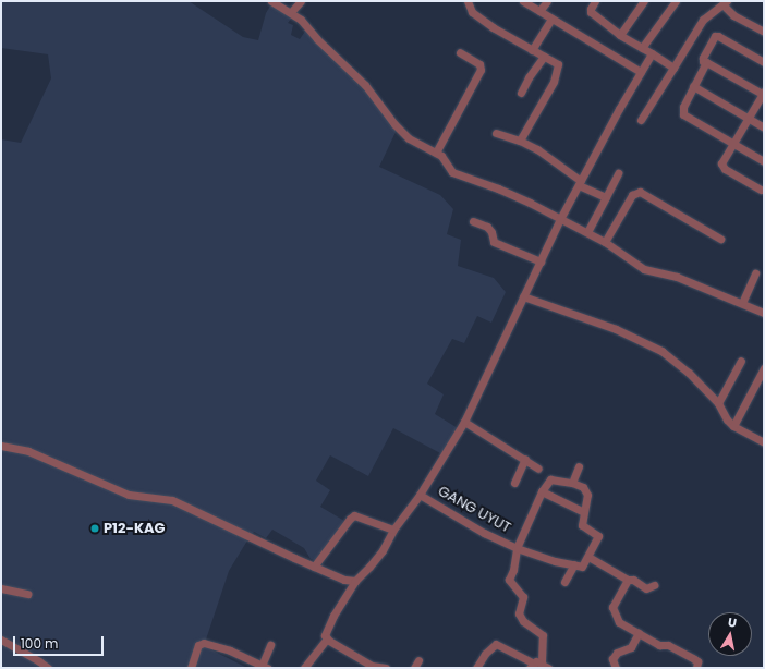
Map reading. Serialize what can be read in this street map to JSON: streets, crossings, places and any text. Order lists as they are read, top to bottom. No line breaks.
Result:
{"streets":{"street":["GANG UYUT"]},"places":["P12-KAG"],"scale_bar":"100 m","north":"top"}
